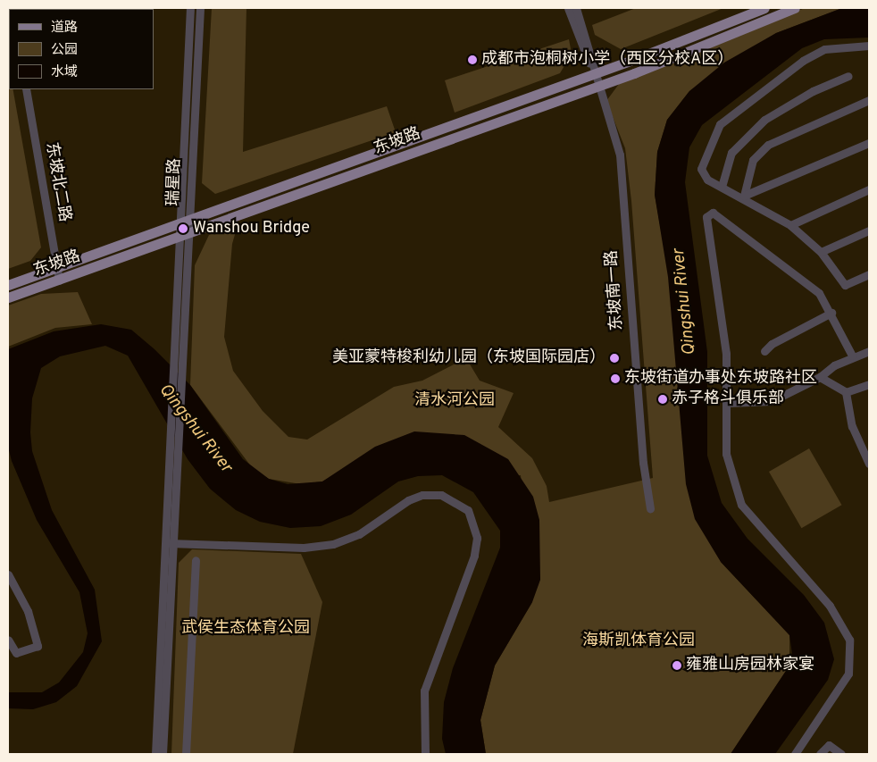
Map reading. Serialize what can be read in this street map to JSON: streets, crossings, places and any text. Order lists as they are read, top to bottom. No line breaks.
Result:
{"streets":{"main road":["东坡路"],"street":["东坡北二路","瑞星路","东坡南一路"]},"crossings":[["东坡路","东坡北二路"],["东坡路","瑞星路"],["东坡路","东坡南一路"]],"water":["Qingshui River"],"parks":["清水河公园","武侯生态体育公园","海斯凯体育公园"],"places":["成都市泡桐树小学（西区分校A区）","Wanshou Bridge","美亚蒙特梭利幼儿园（东坡国际园店）","东坡街道办事处东坡路社区","赤子格斗俱乐部","雍雅山房·园林家宴"],"legend":["道路","公园","水域"]}
